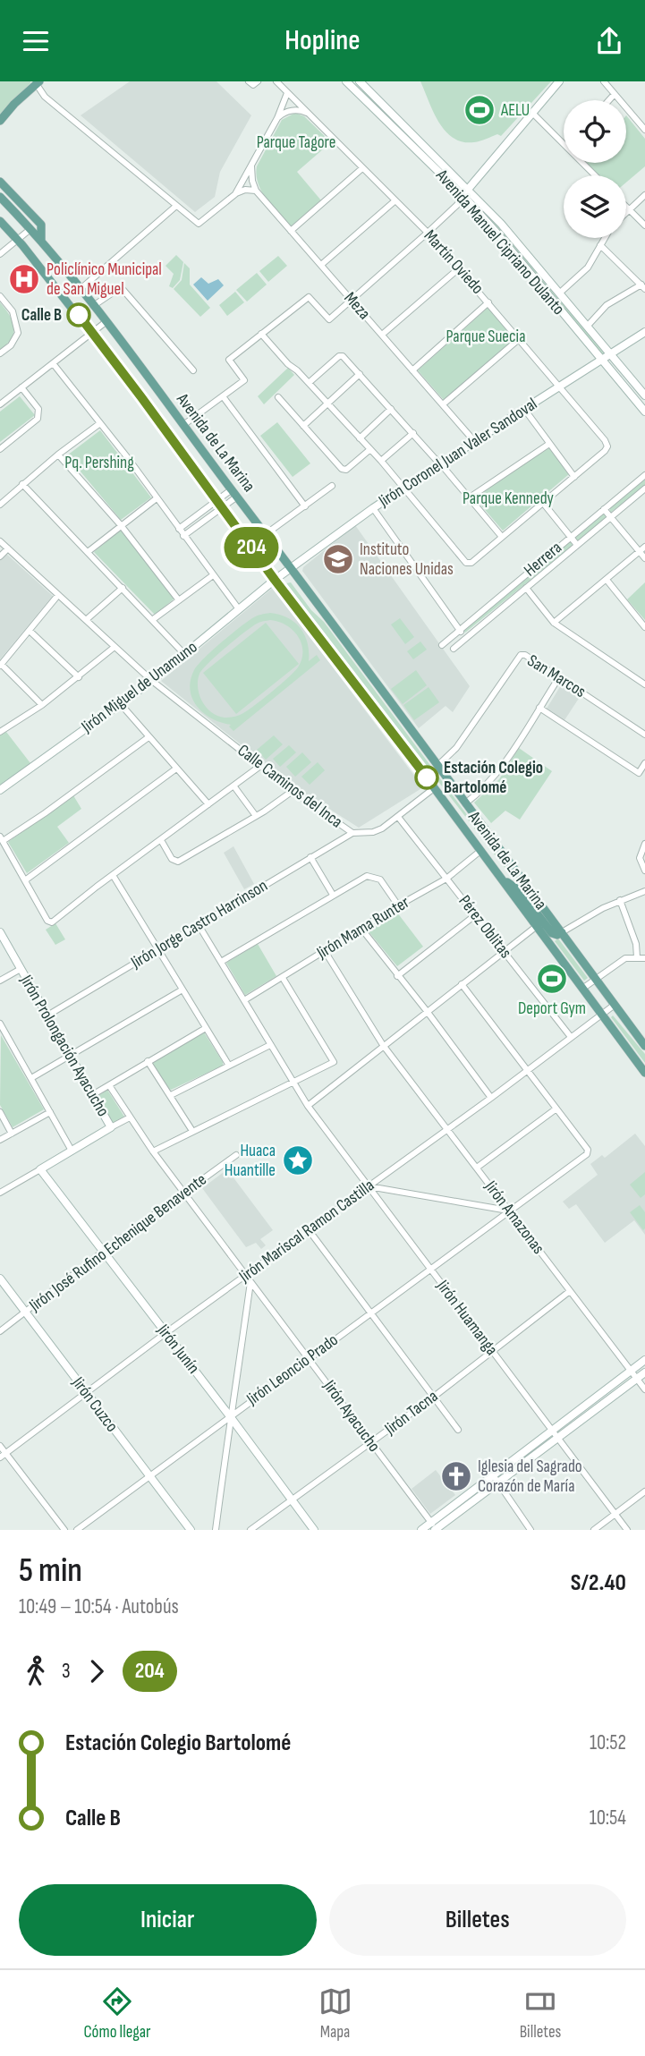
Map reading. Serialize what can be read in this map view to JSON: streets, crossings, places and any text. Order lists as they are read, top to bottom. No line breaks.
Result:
{"streets":{"main road":["Avenida de La Marina"],"street":["Avenida Manuel Cipriano Dulanto","Martín Oviedo","Meza","Jirón Coronel Juan Valer Sandoval","Herrera","San Marcos","Jirón Miguel de Unamuno","Calle Caminos del Inca","Jirón Jorge Castro Harrinson","Pérez Oblitas","Jirón Mama Runter","Jirón Prolongación Ayacucho","Jirón Amazonas","Jirón Mariscal Ramon Castilla","Jirón José Rufino Echenique Benavente","Jirón Huamanga","Jirón Junín","Jirón Leoncio Prado","Jirón Cuzco","Jirón Tacna","Jirón Ayacucho"]},"crossings":[["Avenida Manuel Cipriano Dulanto","Jirón Coronel Juan Valer Sandoval"],["Martín Oviedo","Jirón Coronel Juan Valer Sandoval"],["Meza","Jirón Coronel Juan Valer Sandoval"],["Avenida de La Marina","Jirón Coronel Juan Valer Sandoval"],["Avenida de La Marina","San Marcos"],["Avenida de La Marina","Jirón Miguel de Unamuno"],["Avenida de La Marina","Calle Caminos del Inca"],["Avenida de La Marina","Jirón Mama Runter"],["Avenida de La Marina","Jirón Mariscal Ramon Castilla"],["Jirón Coronel Juan Valer Sandoval","Jirón Miguel de Unamuno"],["Jirón Miguel de Unamuno","Calle Caminos del Inca"],["Calle Caminos del Inca","Jirón Jorge Castro Harrinson"],["Calle Caminos del Inca","Pérez Oblitas"],["Jirón Jorge Castro Harrinson","Jirón Prolongación Ayacucho"],["Jirón Jorge Castro Harrinson","Jirón Huamanga"],["Pérez Oblitas","Jirón Mama Runter"],["Pérez Oblitas","Jirón Mariscal Ramon Castilla"],["Jirón Mama Runter","Jirón Amazonas"],["Jirón Mama Runter","Jirón Huamanga"],["Jirón Amazonas","Jirón Mariscal Ramon Castilla"],["Jirón Amazonas","Jirón Leoncio Prado"],["Jirón Amazonas","Jirón Tacna"],["Jirón Mariscal Ramon Castilla","Jirón Huamanga"],["Jirón Mariscal Ramon Castilla","Jirón Junín"],["Jirón Mariscal Ramon Castilla","Jirón Cuzco"],["Jirón Mariscal Ramon Castilla","Jirón Ayacucho"],["Jirón José Rufino Echenique Benavente","Jirón Junín"],["Jirón José Rufino Echenique Benavente","Jirón Cuzco"],["Jirón José Rufino Echenique Benavente","Jirón Ayacucho"],["Jirón Huamanga","Jirón Leoncio Prado"],["Jirón Huamanga","Jirón Tacna"],["Jirón Junín","Jirón Leoncio Prado"],["Jirón Junín","Jirón Tacna"],["Jirón Leoncio Prado","Jirón Cuzco"],["Jirón Leoncio Prado","Jirón Ayacucho"],["Jirón Tacna","Jirón Ayacucho"]],"parks":["Parque Tagore","Parque Suecia","Pq. Pershing","Parque Kennedy"],"places":{"sports":["AELU","Deport Gym"],"hospital":["Policlínico Municipal de San Miguel"],"other":["Calle B","Estación Colegio Bartolomé"],"school or university":["Instituto Naciones Unidas"],"place":["Huaca Huantille"],"church":["Iglesia del Sagrado Corazón de María"]},"lines":["bus line 204"],"page":{"header":"Hopline","on_map":"204","heading":["5 min","10:49 – 10:54 · Autobús","S/2.40"],"legs":["3","204"],"list":[{"name":"Estación Colegio Bartolomé","value":"10:52"},{"name":"Calle B","value":"10:54"}],"buttons":["Iniciar","Billetes"],"tabs":["Cómo llegar","Mapa","Billetes"]}}
